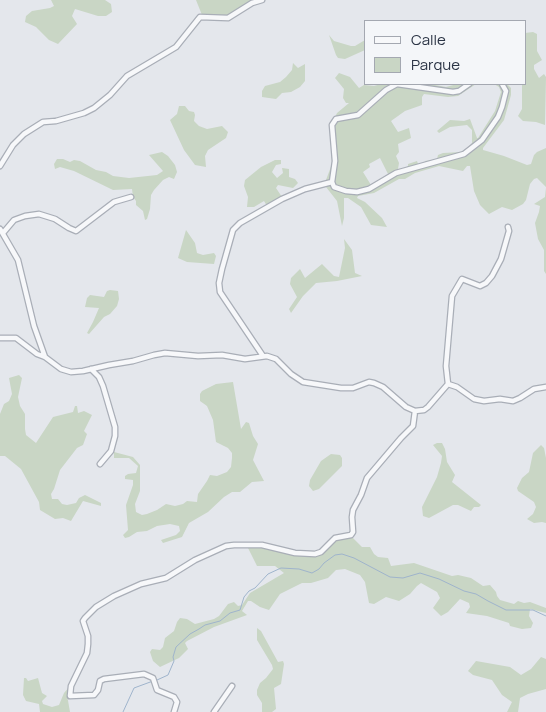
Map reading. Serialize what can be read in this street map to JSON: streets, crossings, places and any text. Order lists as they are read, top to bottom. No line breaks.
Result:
{"legend":["Calle","Parque"]}
